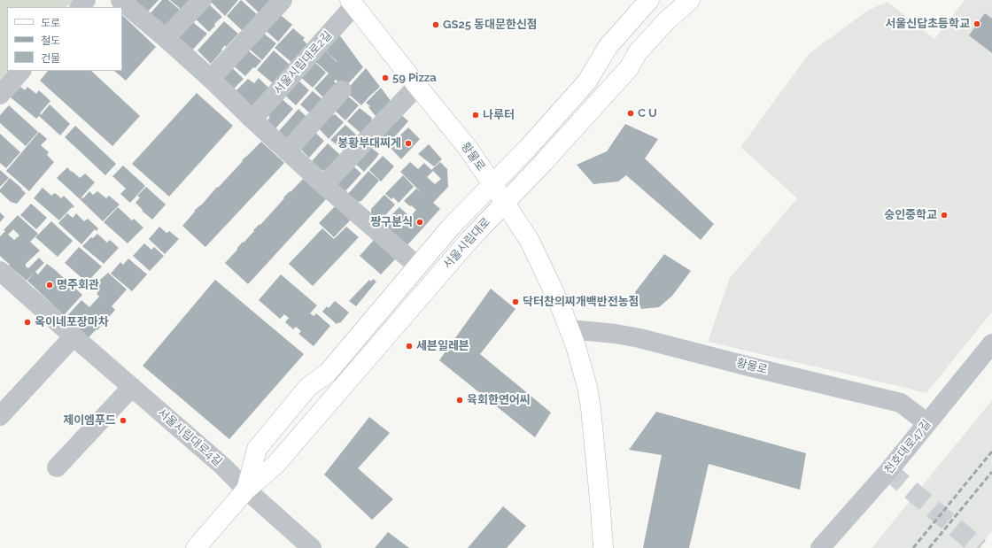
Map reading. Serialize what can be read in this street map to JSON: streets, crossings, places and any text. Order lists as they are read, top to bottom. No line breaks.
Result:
{"streets":{"main road":["황물로","서울시립대로"],"street":["서울시립대로2길","서울시립대로4길","천호대로47길"]},"crossings":[["서울시립대로2길","황물로"],["황물로","서울시립대로"],["황물로","천호대로47길"],["서울시립대로","서울시립대로4길"]],"places":["서울신답초등학교","GS25 동대문한신점","59 Pizza","C U","나루터","봉황부대찌게","숭인중학교","짱구분식","명주회관","닥터찬의찌개백반전농점","옥이네포장마차","세븐일레븐","육회한연어씨","제이엠푸드"],"legend":["도로","철도","건물"]}
